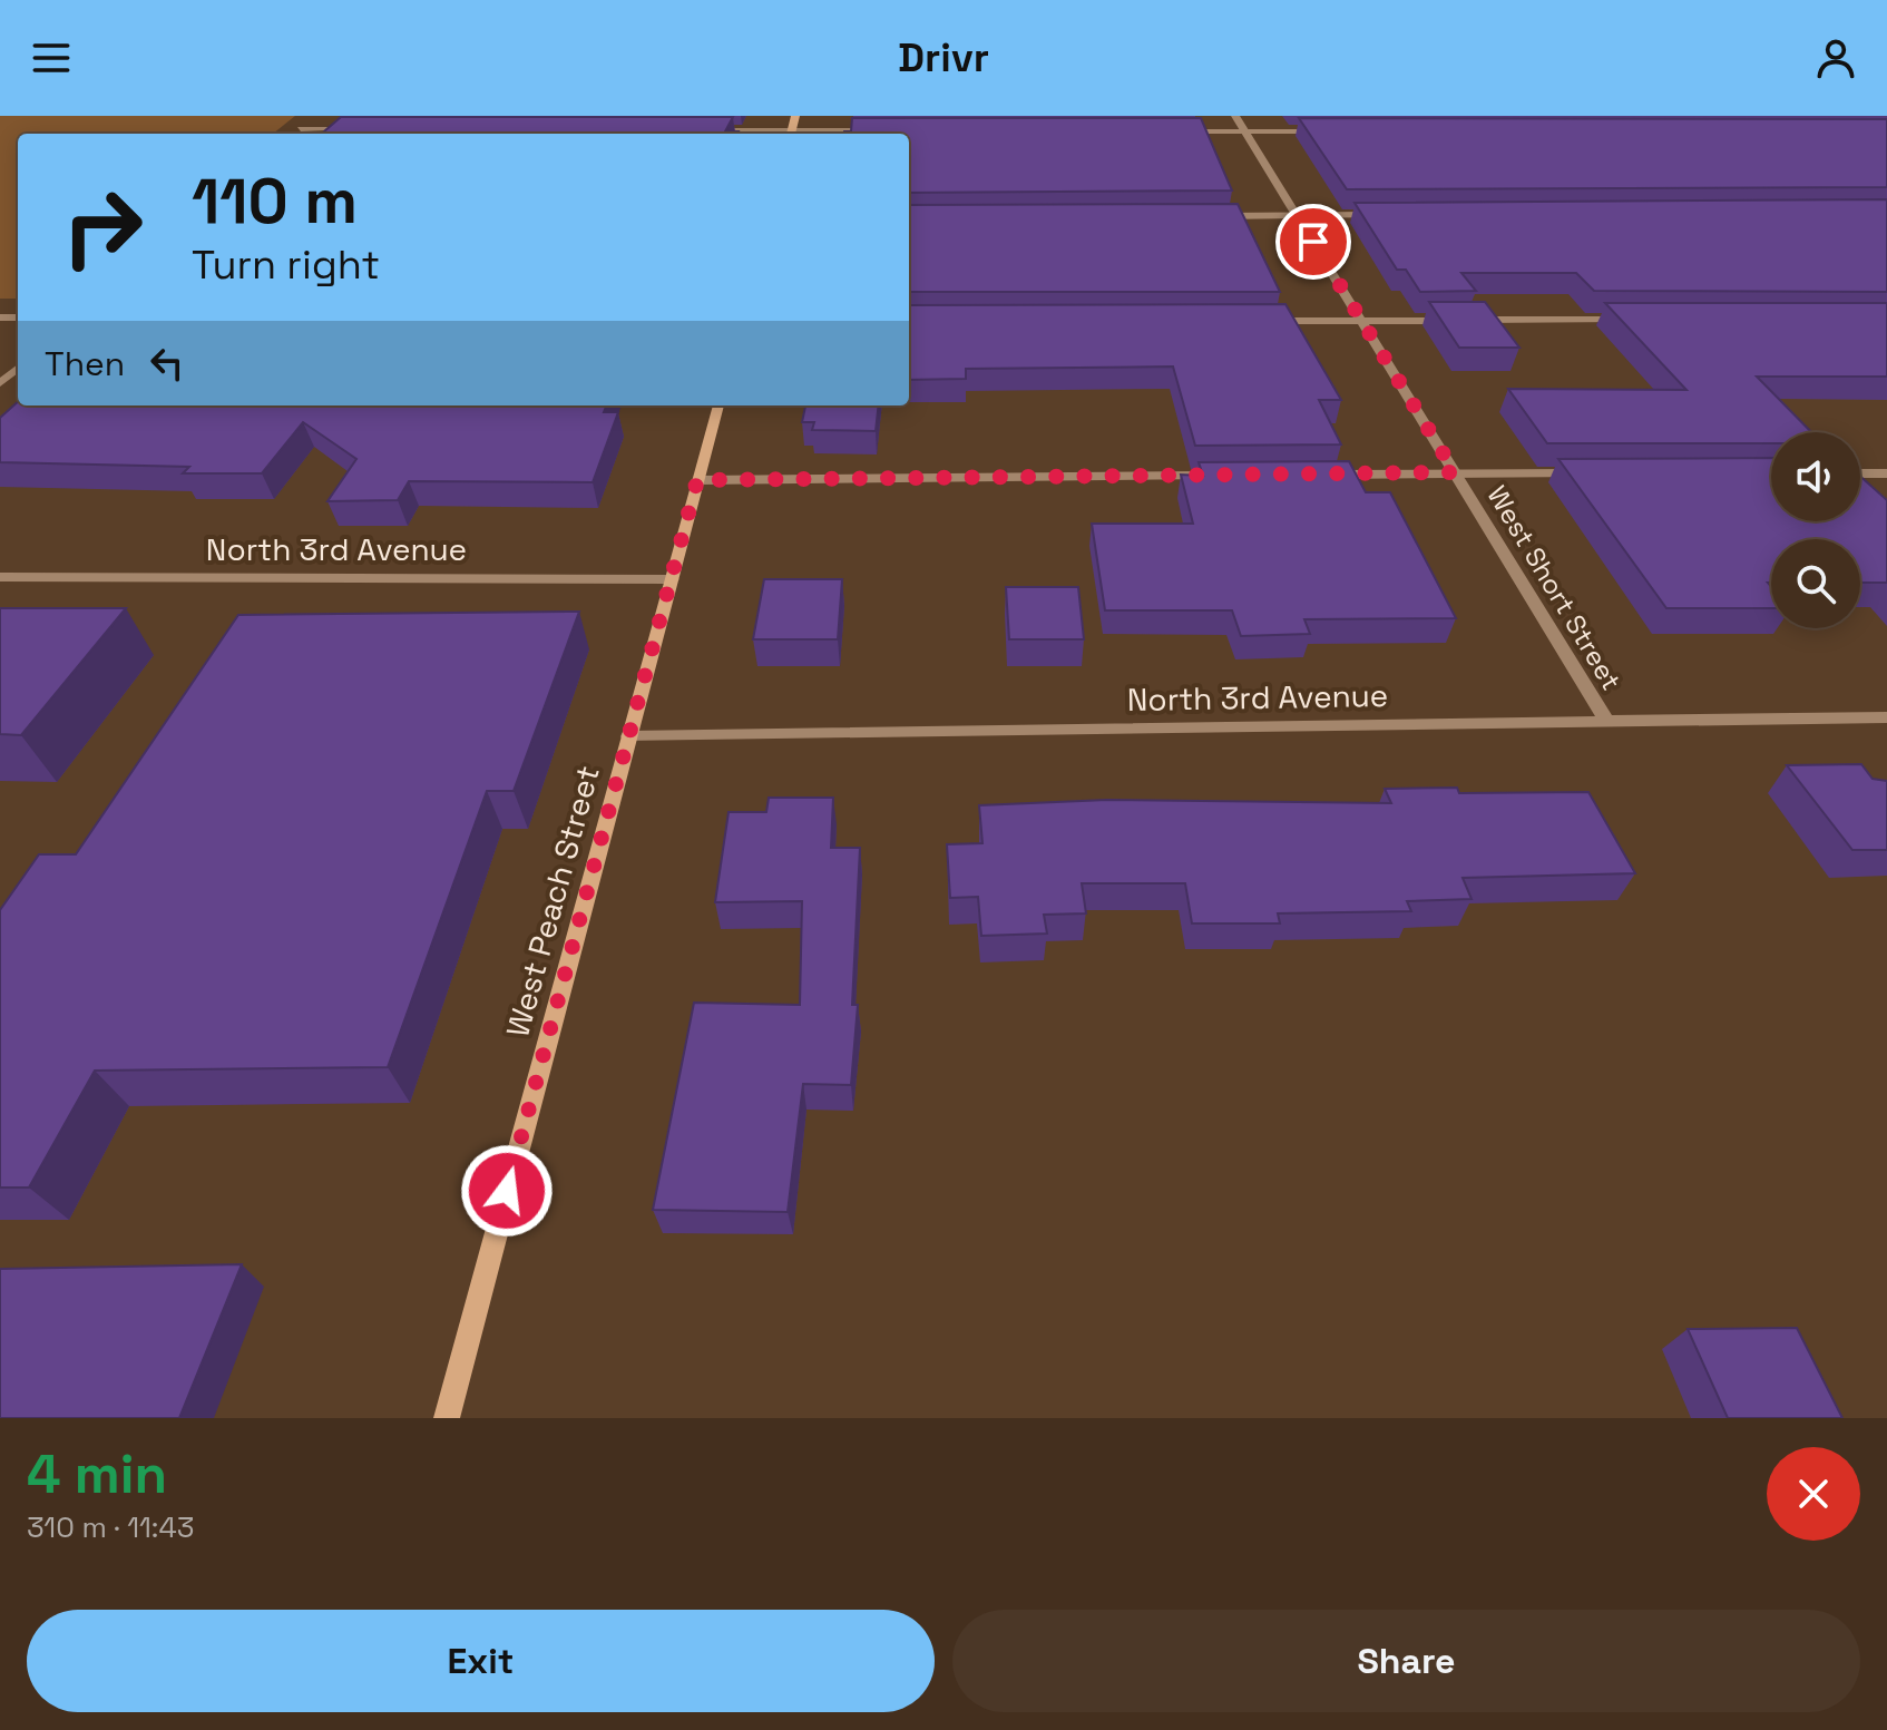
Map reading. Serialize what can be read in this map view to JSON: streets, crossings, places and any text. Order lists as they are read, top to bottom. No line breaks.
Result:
{"streets":{"main road":["West Peach Street"],"street":["North 3rd Avenue","West Short Street"]},"crossings":[["North 3rd Avenue","West Short Street"],["North 3rd Avenue","West Peach Street"]],"page":{"header":"Drivr","turn":["110 m","Turn right"],"then":"Then","heading":["4 min","310 m · 11:43"],"buttons":["Exit","Share"]}}
